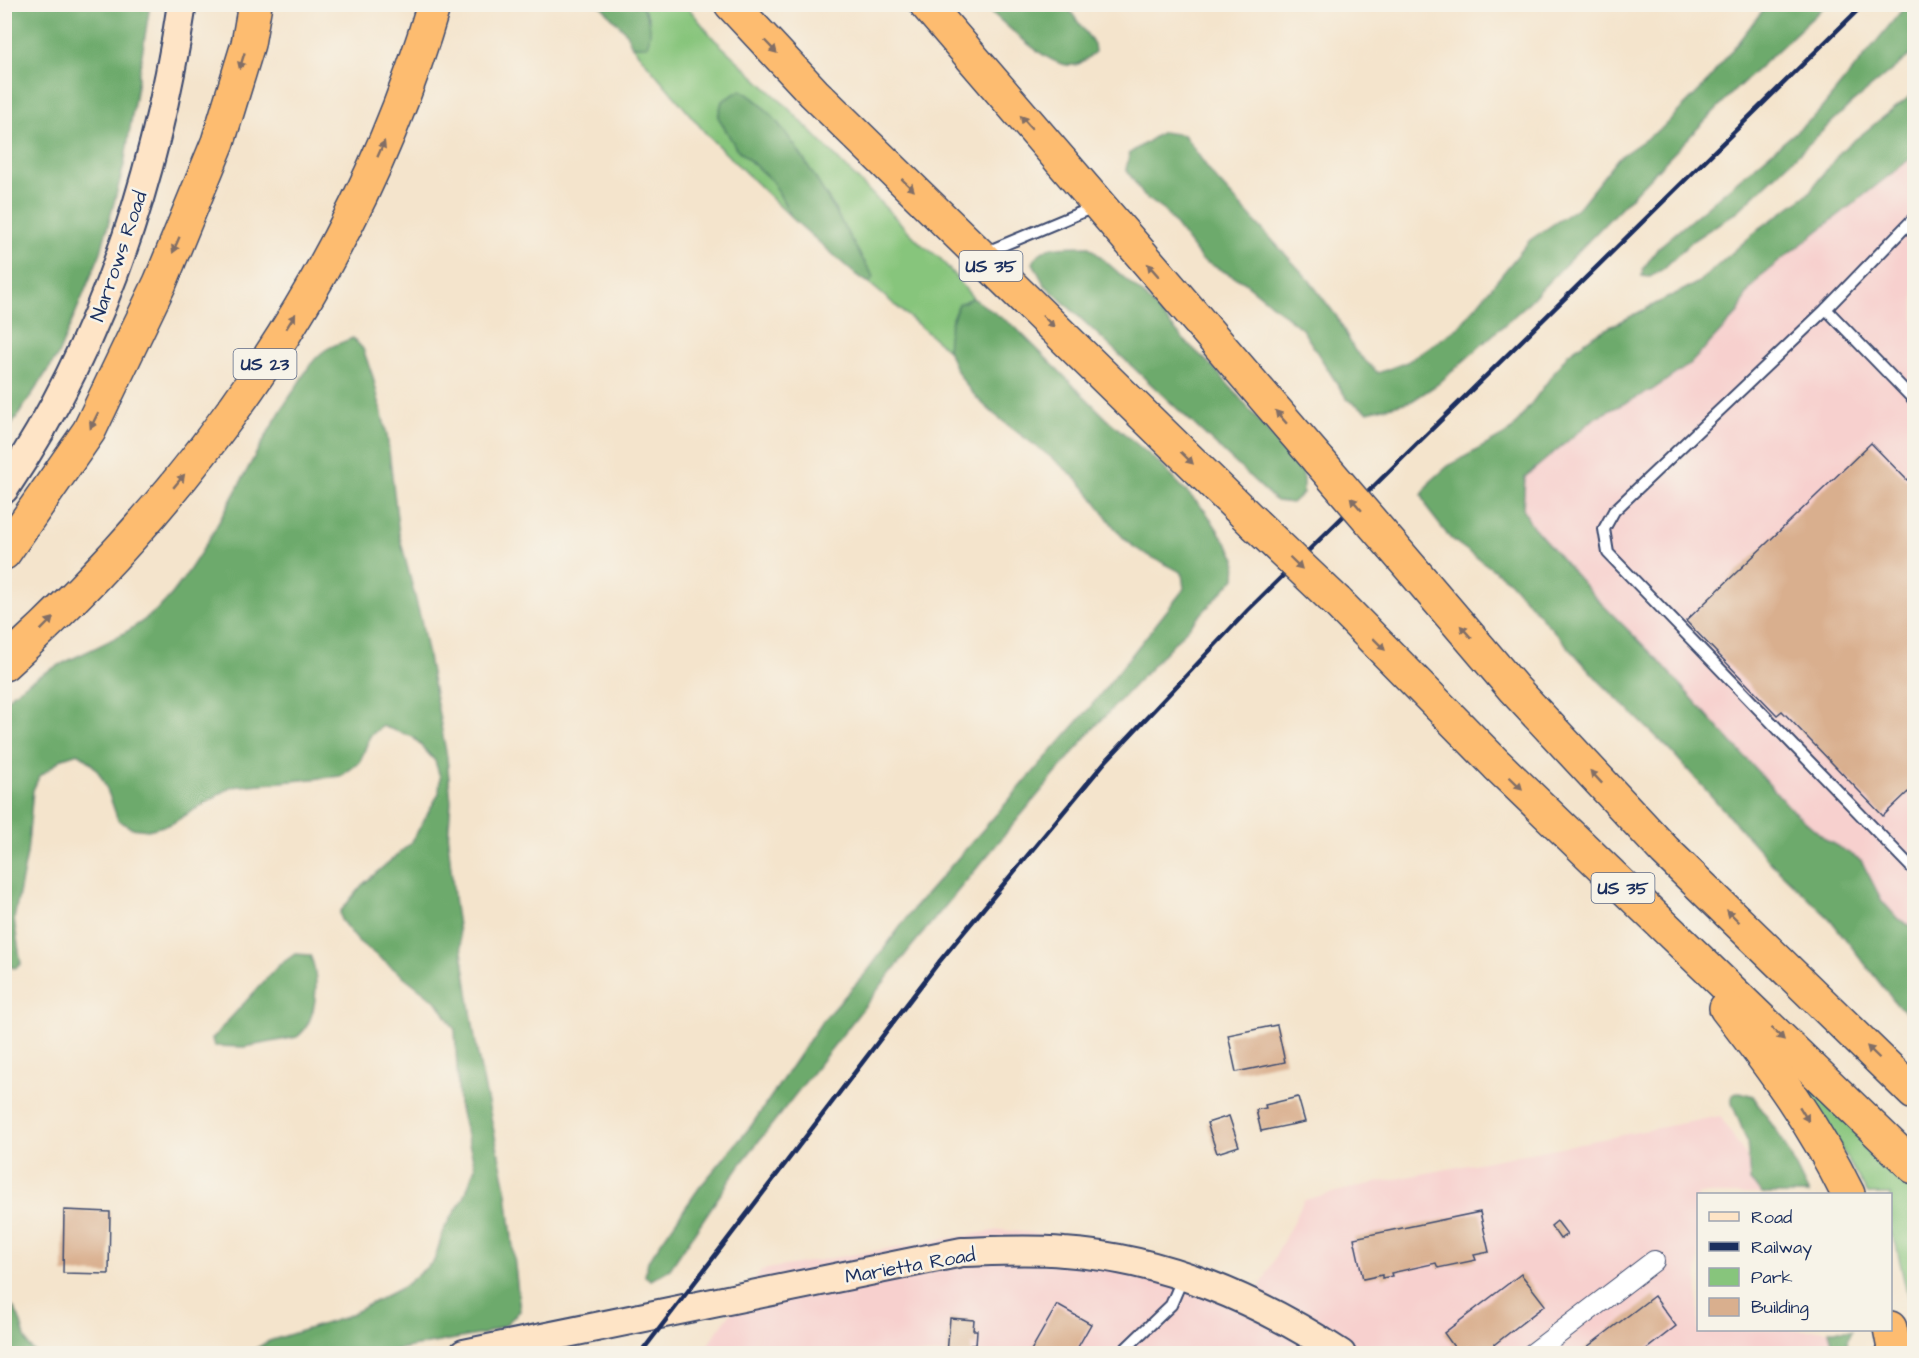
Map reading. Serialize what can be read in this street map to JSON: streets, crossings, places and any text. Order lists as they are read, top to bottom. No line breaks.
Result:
{"streets":{"highway":["US 35","US 23"],"street":["Narrows Road","Marietta Road"]},"legend":["Road","Railway","Park","Building"]}
